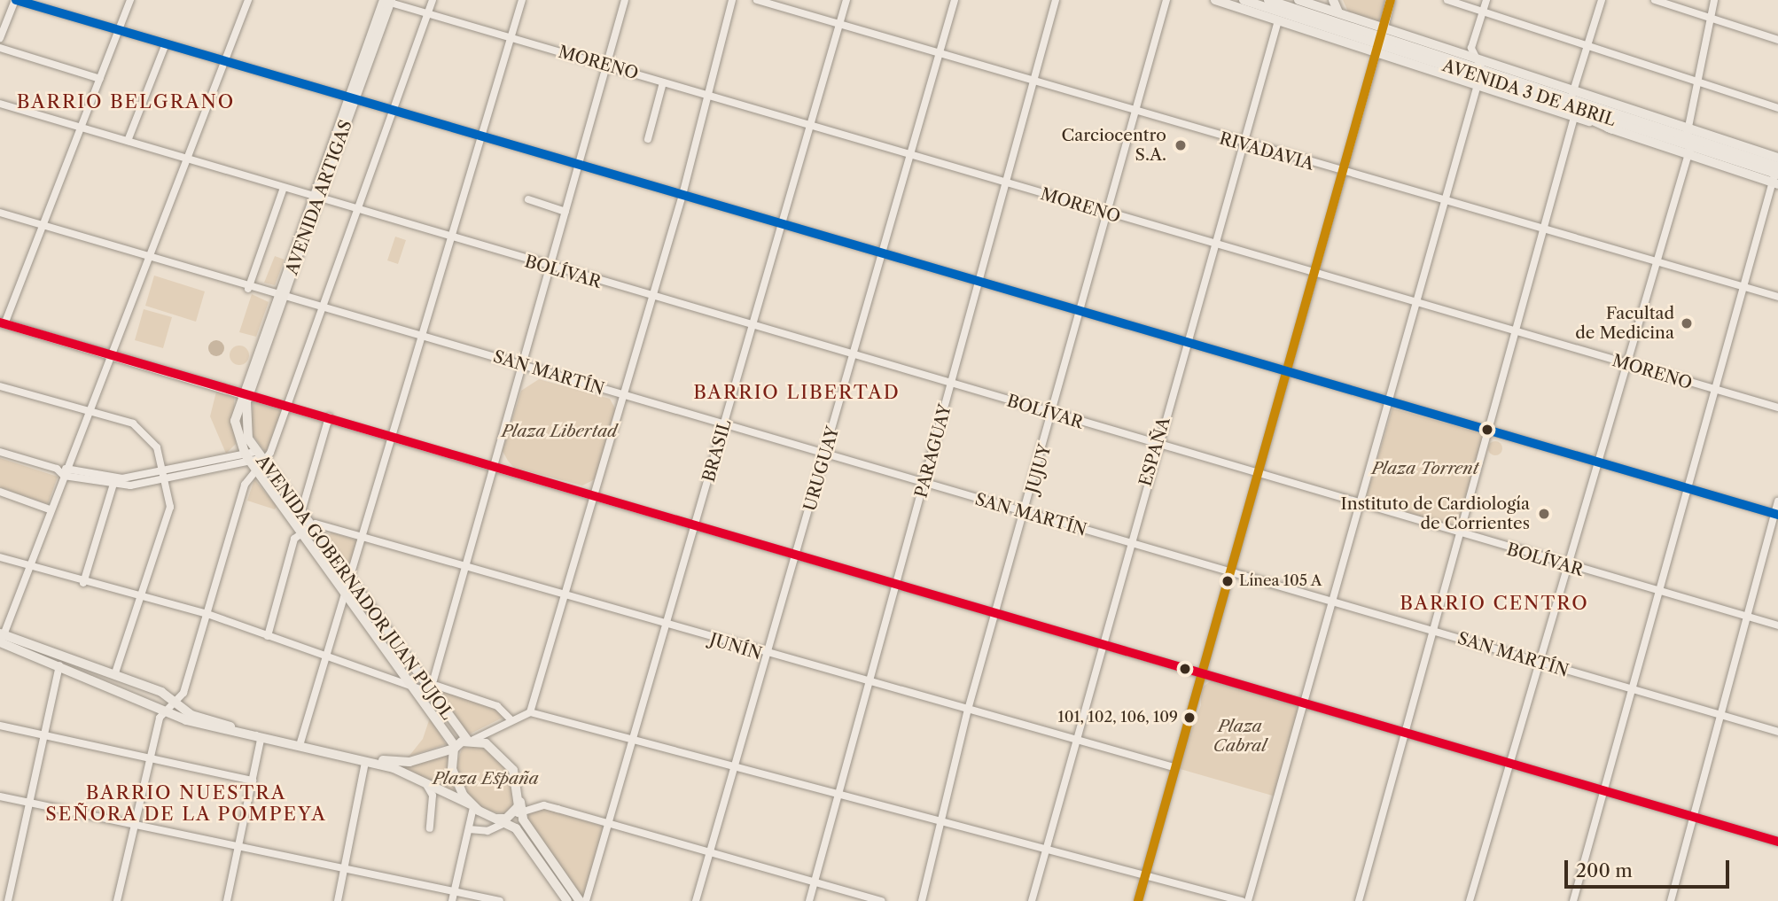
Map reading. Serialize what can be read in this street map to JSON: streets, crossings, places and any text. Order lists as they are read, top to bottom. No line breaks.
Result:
{"streets":{"highway":["AVENIDA 3 DE ABRIL"],"main road":["AVENIDA ARTIGAS","AVENIDA GOBERNADOR JUAN PUJOL"],"street":["MORENO","RIVADAVIA","BOLÍVAR","SAN MARTÍN","BRASIL","PARAGUAY","ESPAÑA","URUGUAY","JUJUY","JUNÍN"]},"crossings":[["MORENO","AVENIDA ARTIGAS"],["MORENO","BRASIL"],["MORENO","PARAGUAY"],["MORENO","ESPAÑA"],["MORENO","URUGUAY"],["MORENO","JUJUY"],["AVENIDA 3 DE ABRIL","ESPAÑA"],["RIVADAVIA","BRASIL"],["RIVADAVIA","PARAGUAY"],["RIVADAVIA","ESPAÑA"],["RIVADAVIA","URUGUAY"],["RIVADAVIA","JUJUY"],["AVENIDA ARTIGAS","BOLÍVAR"],["AVENIDA ARTIGAS","SAN MARTÍN"],["AVENIDA ARTIGAS","AVENIDA GOBERNADOR JUAN PUJOL"],["BOLÍVAR","BRASIL"],["BOLÍVAR","PARAGUAY"],["BOLÍVAR","ESPAÑA"],["BOLÍVAR","URUGUAY"],["BOLÍVAR","JUJUY"],["SAN MARTÍN","BRASIL"],["SAN MARTÍN","PARAGUAY"],["SAN MARTÍN","ESPAÑA"],["SAN MARTÍN","URUGUAY"],["SAN MARTÍN","JUJUY"],["BRASIL","JUNÍN"],["PARAGUAY","JUNÍN"],["ESPAÑA","JUNÍN"],["URUGUAY","JUNÍN"],["JUJUY","JUNÍN"],["AVENIDA GOBERNADOR JUAN PUJOL","JUNÍN"]],"districts":["BARRIO BELGRANO","BARRIO LIBERTAD","BARRIO CENTRO","BARRIO NUESTRA SEÑORA DE LA POMPEYA"],"parks":["Plaza Libertad","Plaza Torrent","Plaza Cabral","Plaza España"],"places":["Carciocentro S.A.","Facultad de Medicina","Instituto de Cardiología de Corrientes","Línea 105 A","101, 102, 106, 109"],"scale_bar":"200 m"}
